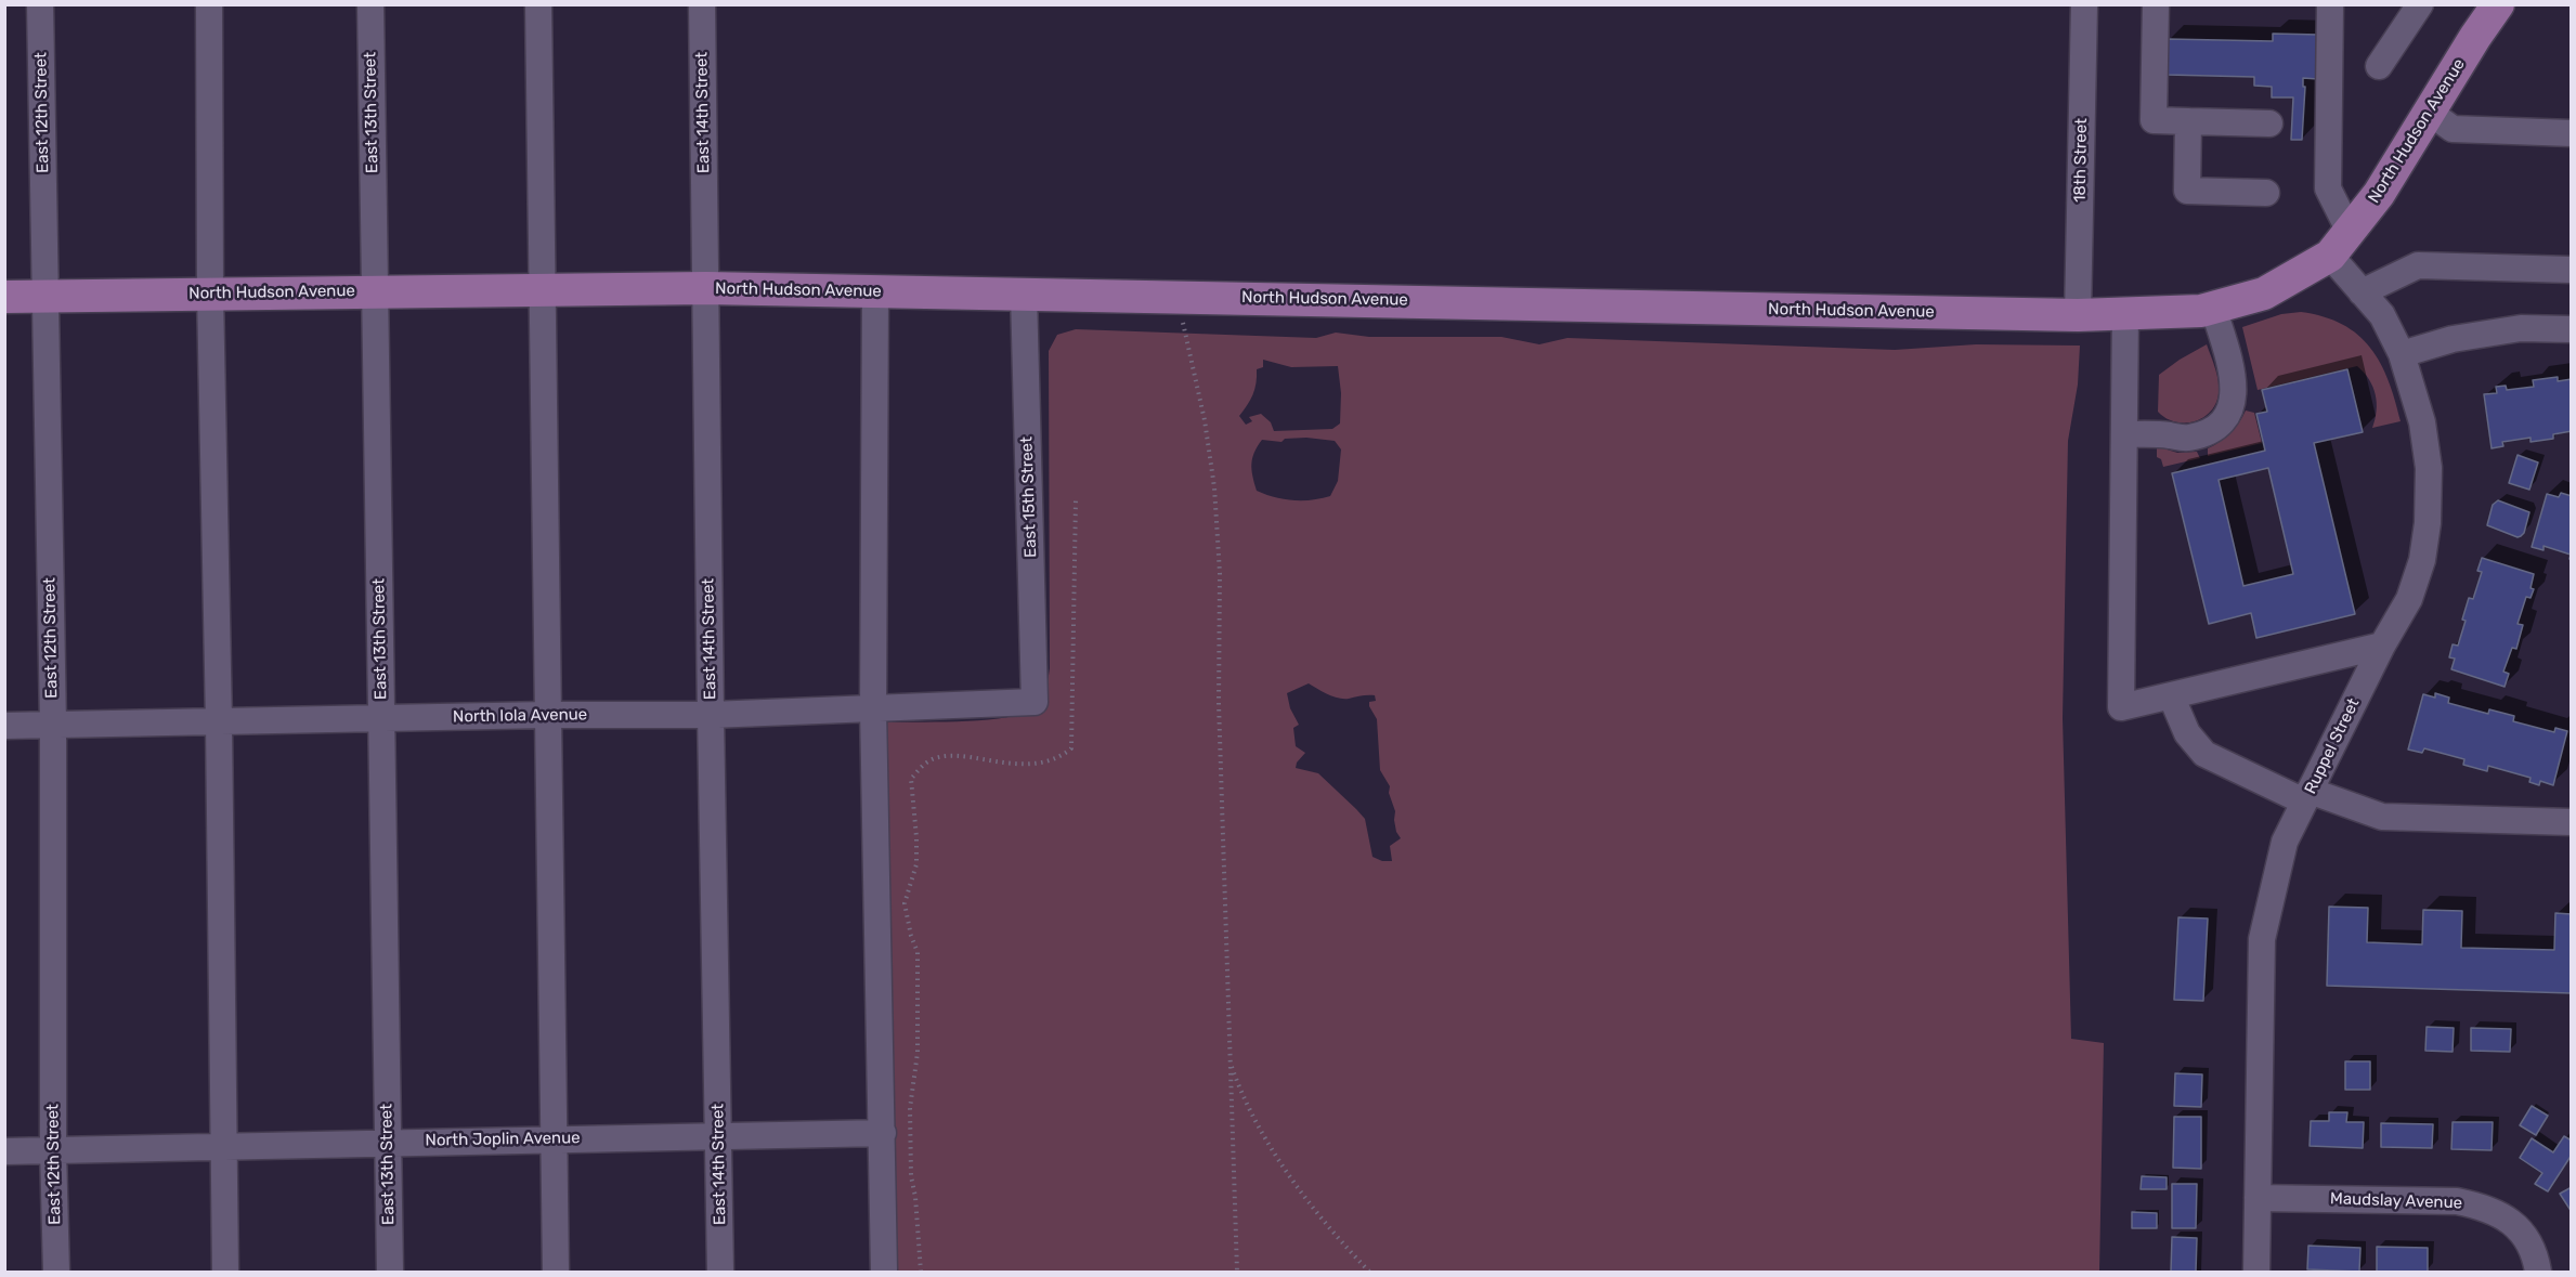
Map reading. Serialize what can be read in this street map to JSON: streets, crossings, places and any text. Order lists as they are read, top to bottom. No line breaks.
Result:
{"streets":{"main road":["North Hudson Avenue"],"street":["East 12th Street","East 13th Street","East 14th Street","18th Street","East 15th Street","North Iola Avenue","Ruppel Street","North Joplin Avenue","Maudslay Avenue"]},"crossings":[["East 12th Street","North Hudson Avenue"],["East 12th Street","North Iola Avenue"],["East 12th Street","North Joplin Avenue"],["East 13th Street","North Hudson Avenue"],["East 13th Street","North Iola Avenue"],["East 13th Street","North Joplin Avenue"],["East 14th Street","North Hudson Avenue"],["East 14th Street","North Iola Avenue"],["East 14th Street","North Joplin Avenue"],["North Hudson Avenue","18th Street"],["North Hudson Avenue","East 15th Street"],["North Hudson Avenue","Ruppel Street"],["East 15th Street","North Iola Avenue"],["Ruppel Street","Maudslay Avenue"]]}
